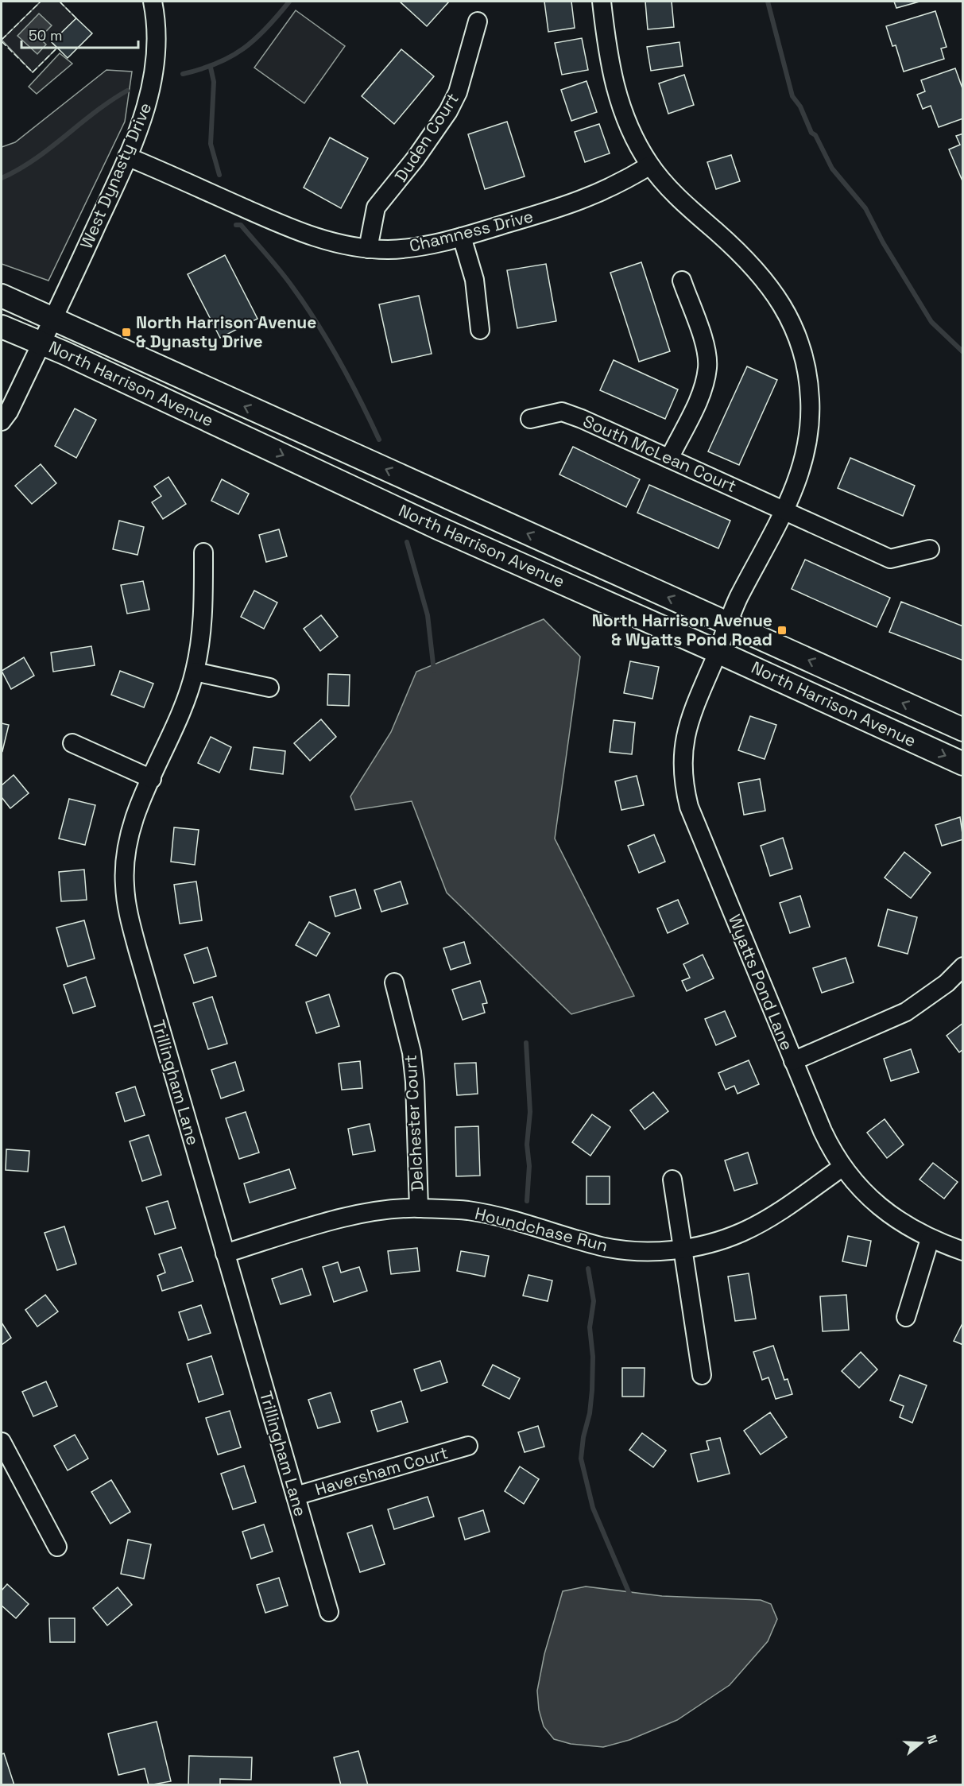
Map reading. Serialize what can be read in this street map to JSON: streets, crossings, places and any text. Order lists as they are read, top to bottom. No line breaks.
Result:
{"streets":{"main road":["North Harrison Avenue"],"street":["Duden Court","West Dynasty Drive","Chamness Drive","South McLean Court","Wyatts Pond Lane","Trillingham Lane","Delchester Court","Houndchase Run","Haversham Court"]},"crossings":[["Duden Court","Chamness Drive"],["West Dynasty Drive","Chamness Drive"],["West Dynasty Drive","North Harrison Avenue"],["Chamness Drive","Wyatts Pond Lane"],["North Harrison Avenue","Wyatts Pond Lane"],["South McLean Court","Wyatts Pond Lane"],["Wyatts Pond Lane","Houndchase Run"],["Trillingham Lane","Houndchase Run"],["Trillingham Lane","Haversham Court"],["Delchester Court","Houndchase Run"]],"places":{"transit":["North Harrison Avenue & Dynasty Drive","North Harrison Avenue & Wyatts Pond Road"]},"scale_bar":"50 m","north":"right"}
